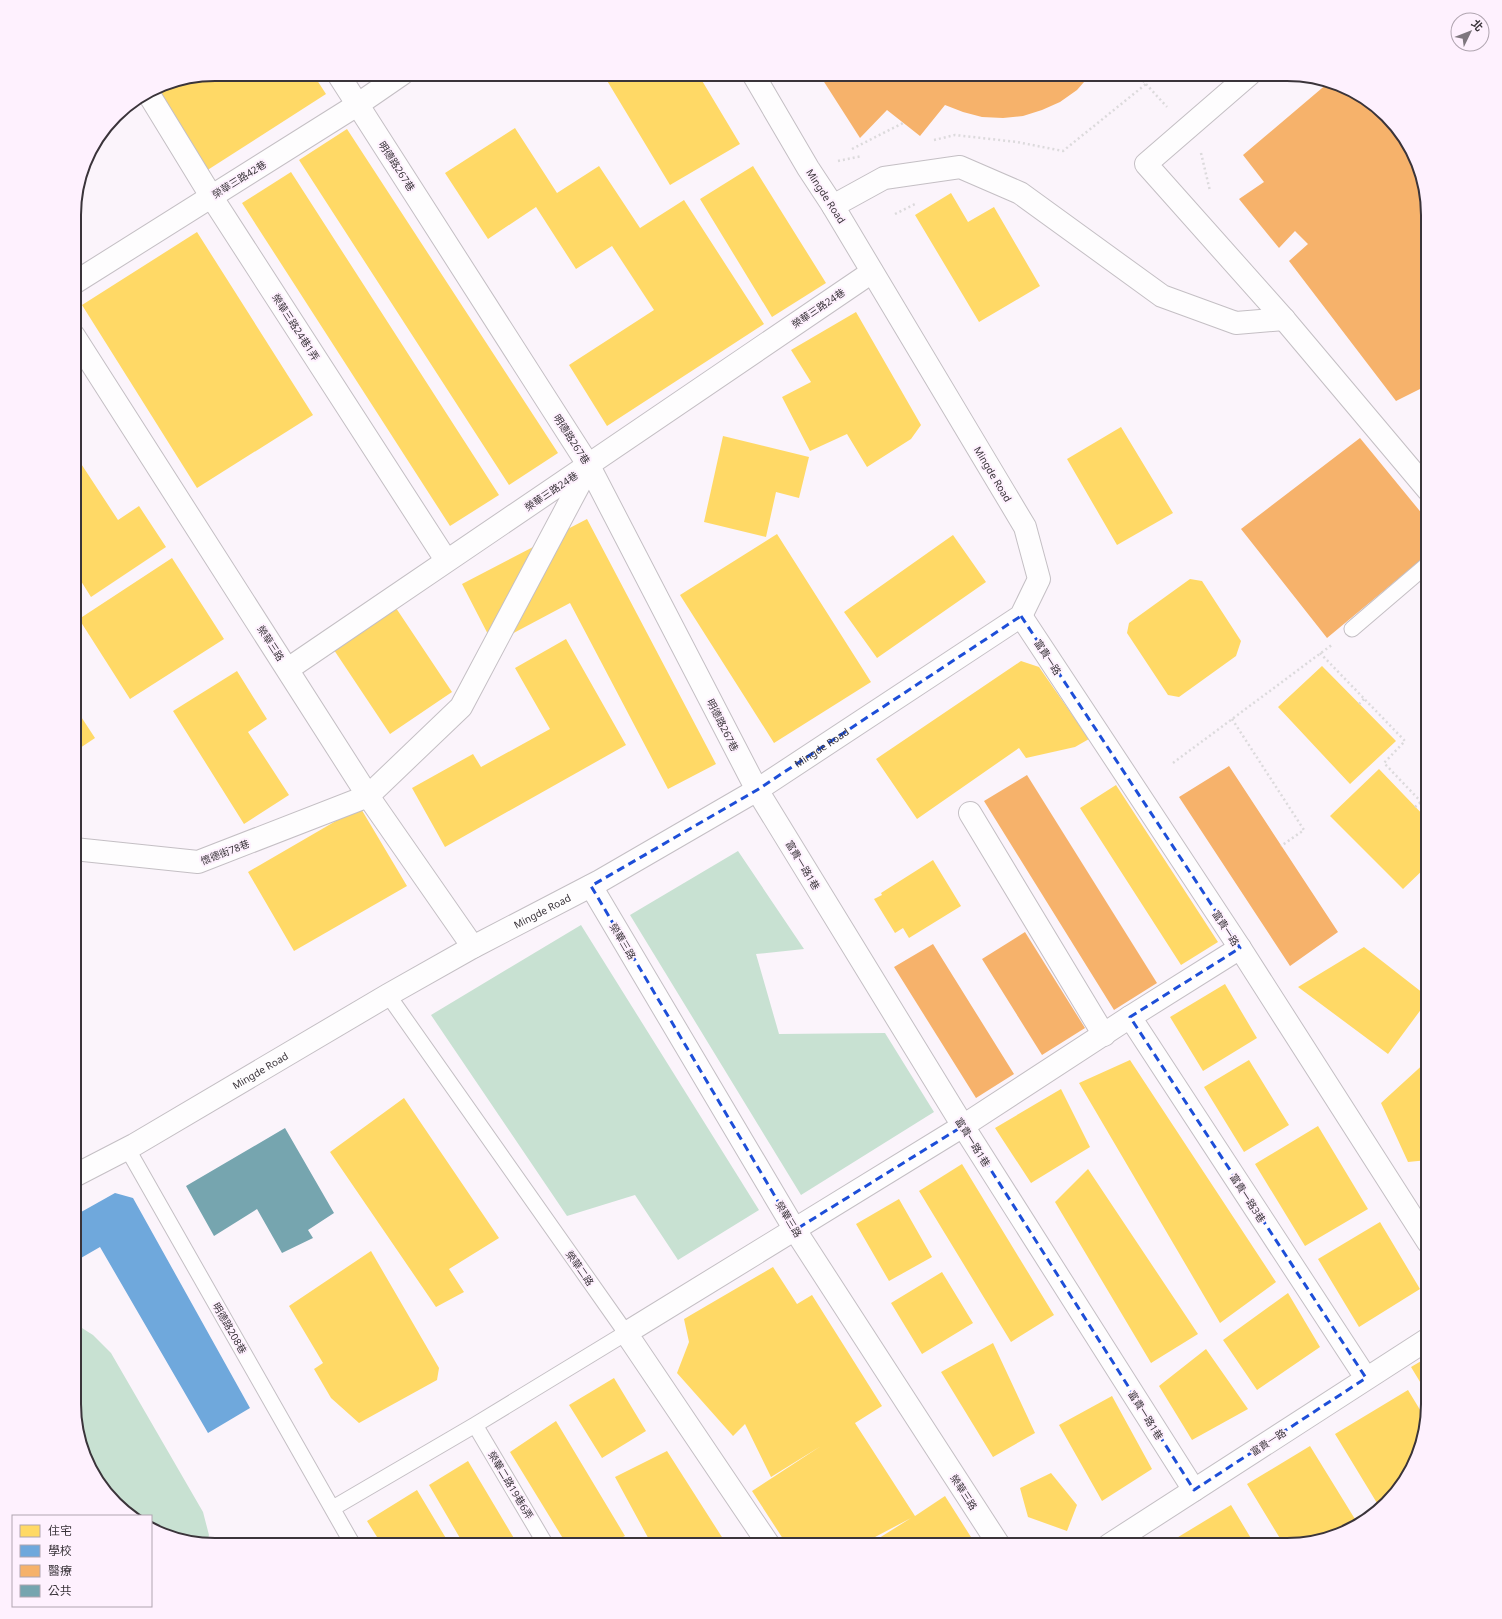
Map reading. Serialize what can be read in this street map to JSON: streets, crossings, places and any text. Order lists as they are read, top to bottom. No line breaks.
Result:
{"streets":{"street":["明德路267巷","榮華三路42巷","Mingde Road","榮華三路24巷","榮華三路24巷1弄","榮華三路","富貴一路","懷德街78巷","富貴一路1巷","富貴一路3巷","榮華二路"],"lane":["明德路208巷","榮華二路19巷6弄"]},"crossings":[["明德路267巷","榮華三路42巷"],["明德路267巷","Mingde Road"],["明德路267巷","榮華三路24巷"],["明德路267巷","富貴一路1巷"],["榮華三路42巷","榮華三路24巷1弄"],["Mingde Road","榮華三路24巷"],["Mingde Road","榮華三路"],["Mingde Road","富貴一路"],["Mingde Road","富貴一路1巷"],["Mingde Road","榮華二路"],["Mingde Road","明德路208巷"],["榮華三路24巷","榮華三路24巷1弄"],["榮華三路24巷","榮華三路"],["榮華三路","懷德街78巷"],["富貴一路","富貴一路1巷"],["富貴一路","富貴一路3巷"]],"legend":["住宅","學校","醫療","公共"],"north":"top right"}
